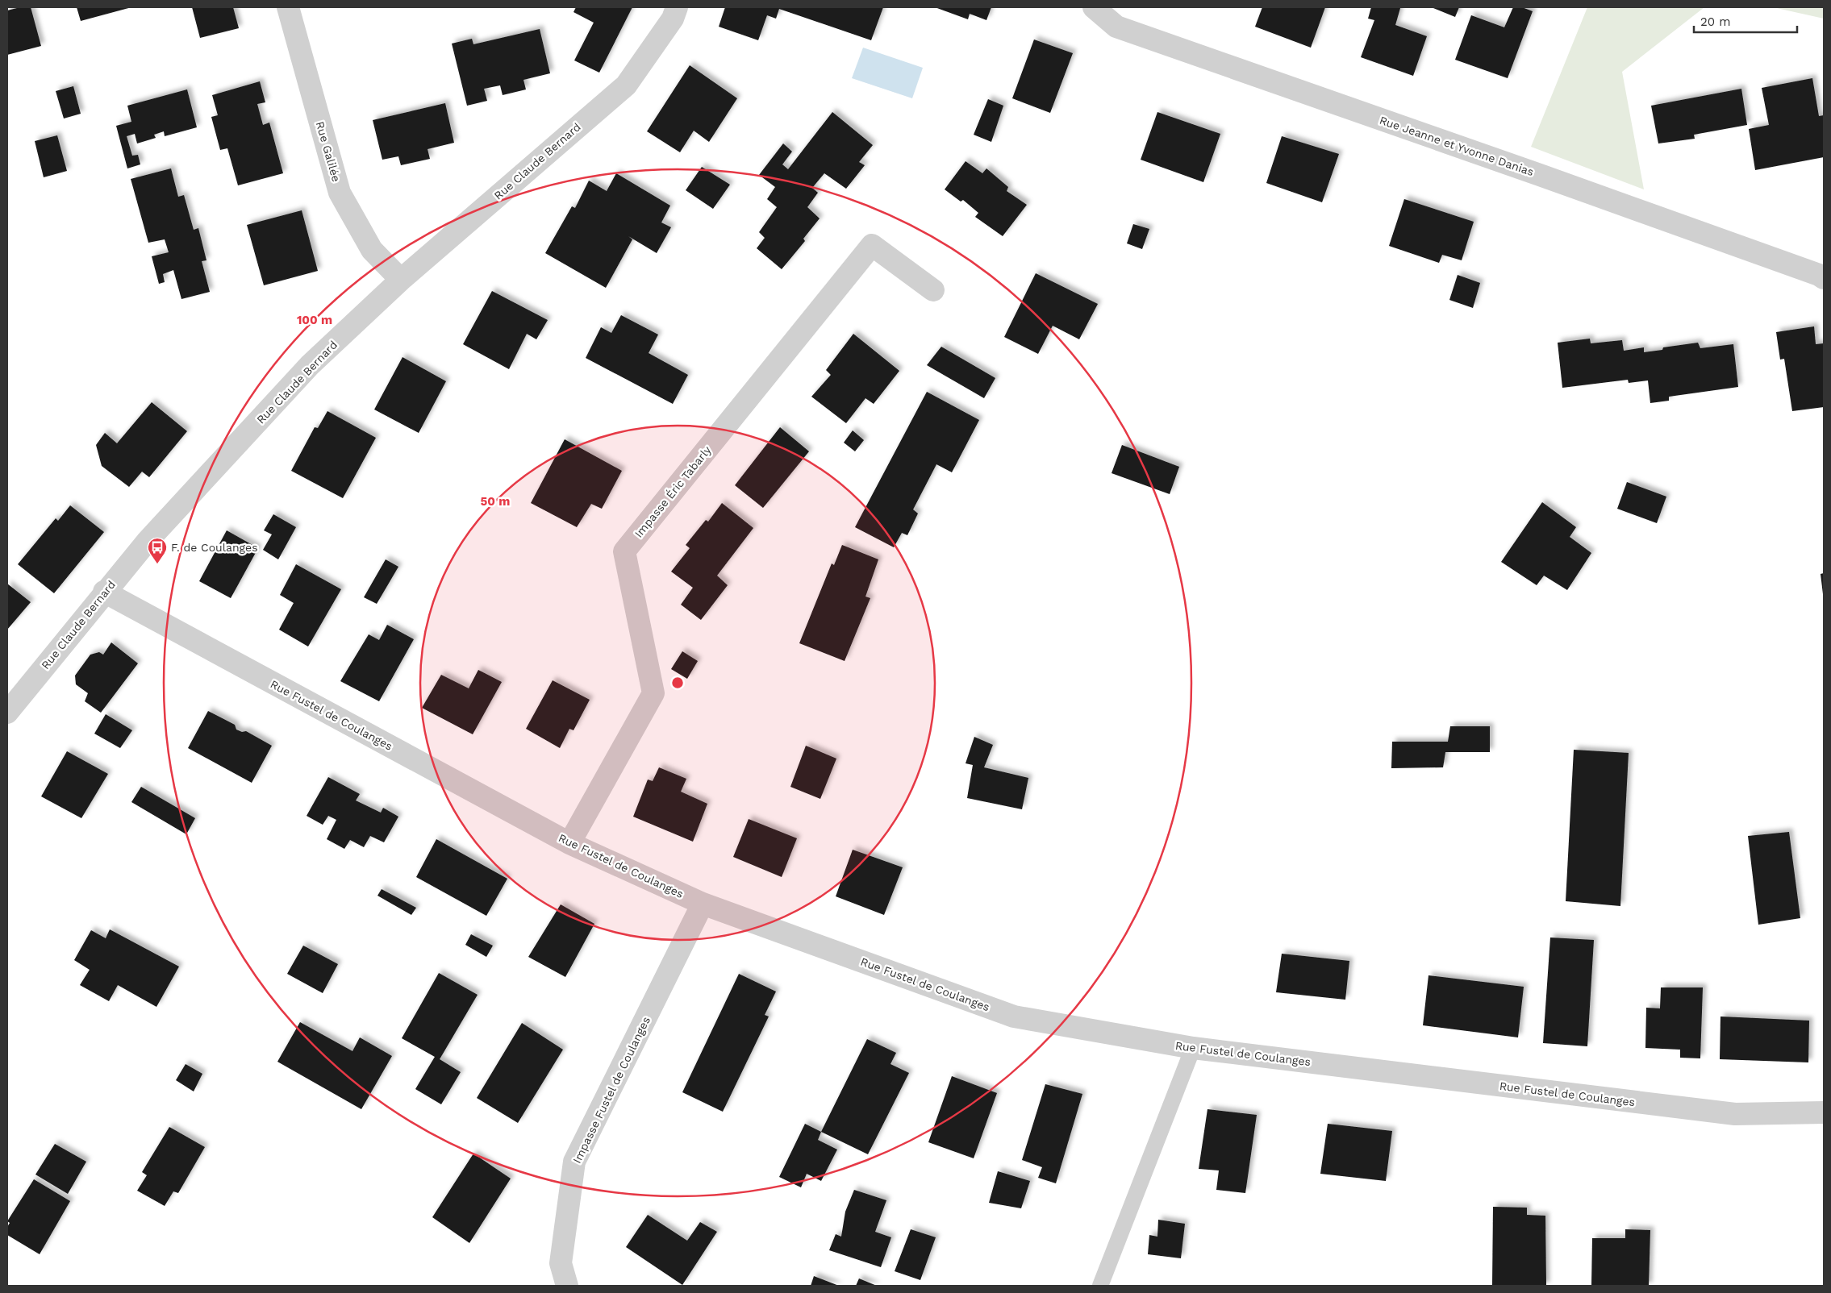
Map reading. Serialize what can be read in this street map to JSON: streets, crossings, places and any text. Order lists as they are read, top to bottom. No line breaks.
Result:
{"streets":{"street":["Rue Jeanne et Yvonne Danias","Rue Galilée","Rue Claude Bernard","Impasse Éric Tabarly","Rue Fustel de Coulanges","Impasse Fustel de Coulanges"]},"crossings":[["Rue Galilée","Rue Claude Bernard"],["Rue Claude Bernard","Rue Fustel de Coulanges"],["Impasse Éric Tabarly","Rue Fustel de Coulanges"],["Rue Fustel de Coulanges","Impasse Fustel de Coulanges"]],"places":{"bus stop":["F. de Coulanges"]},"scale_bar":"20 m","rings":["100 m","50 m"]}
